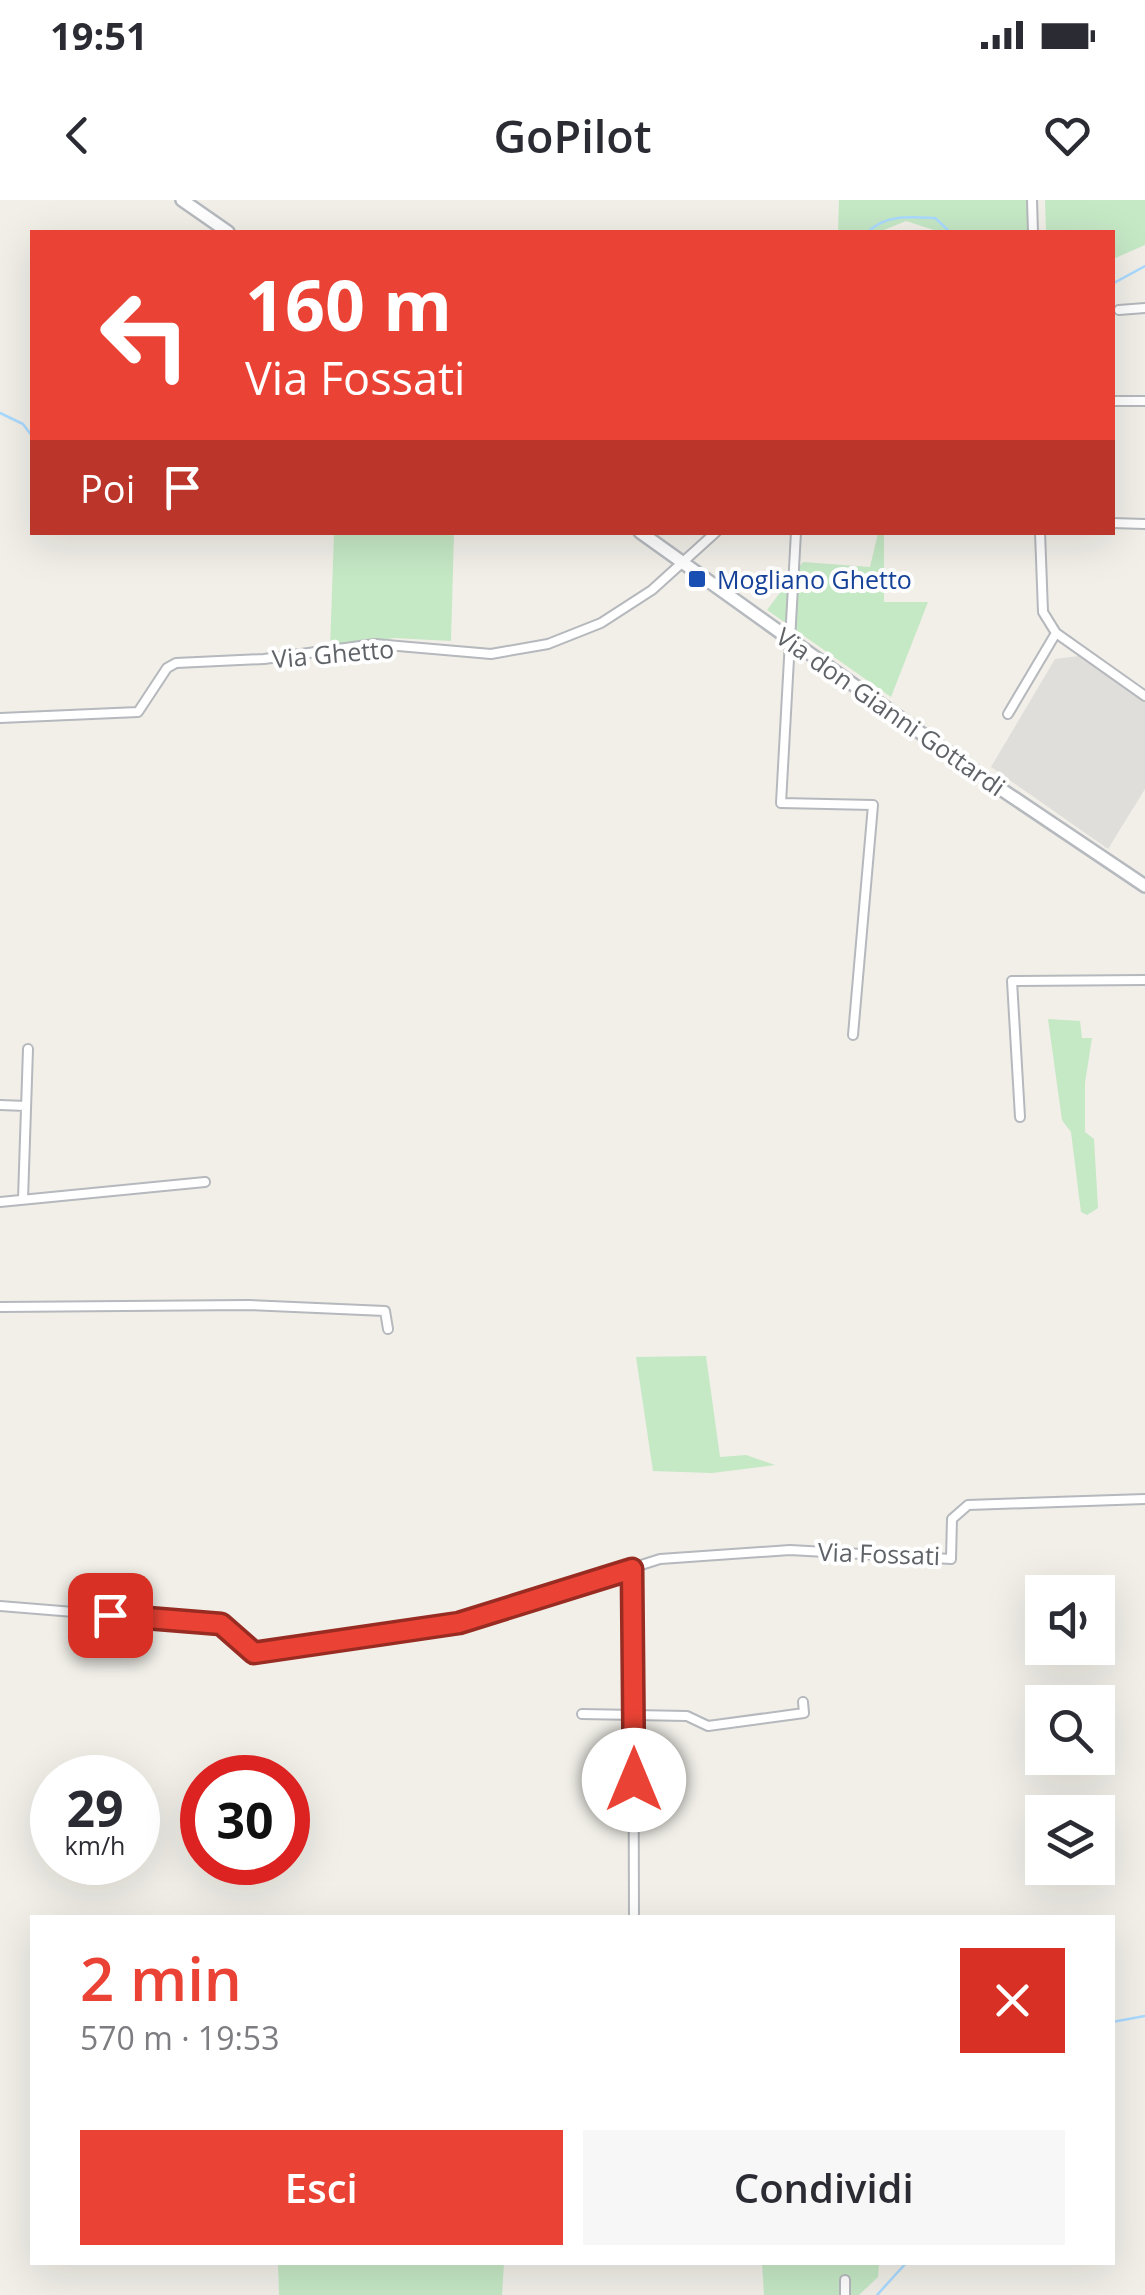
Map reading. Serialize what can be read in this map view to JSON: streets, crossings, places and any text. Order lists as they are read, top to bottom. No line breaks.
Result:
{"streets":{"main road":["Via don Gianni Gottardi"],"street":["Via Ghetto","Via Fossati"]},"crossings":[["Via Ghetto","Via don Gianni Gottardi"]],"places":{"transit":["Mogliano Ghetto"]},"page":{"status":"19:51","header":"GoPilot","turn":["160 m","Via Fossati"],"then":"Poi","speed":"29 km/h","limit":"30","heading":["2 min","570 m · 19:53"],"buttons":["Esci","Condividi"]}}
